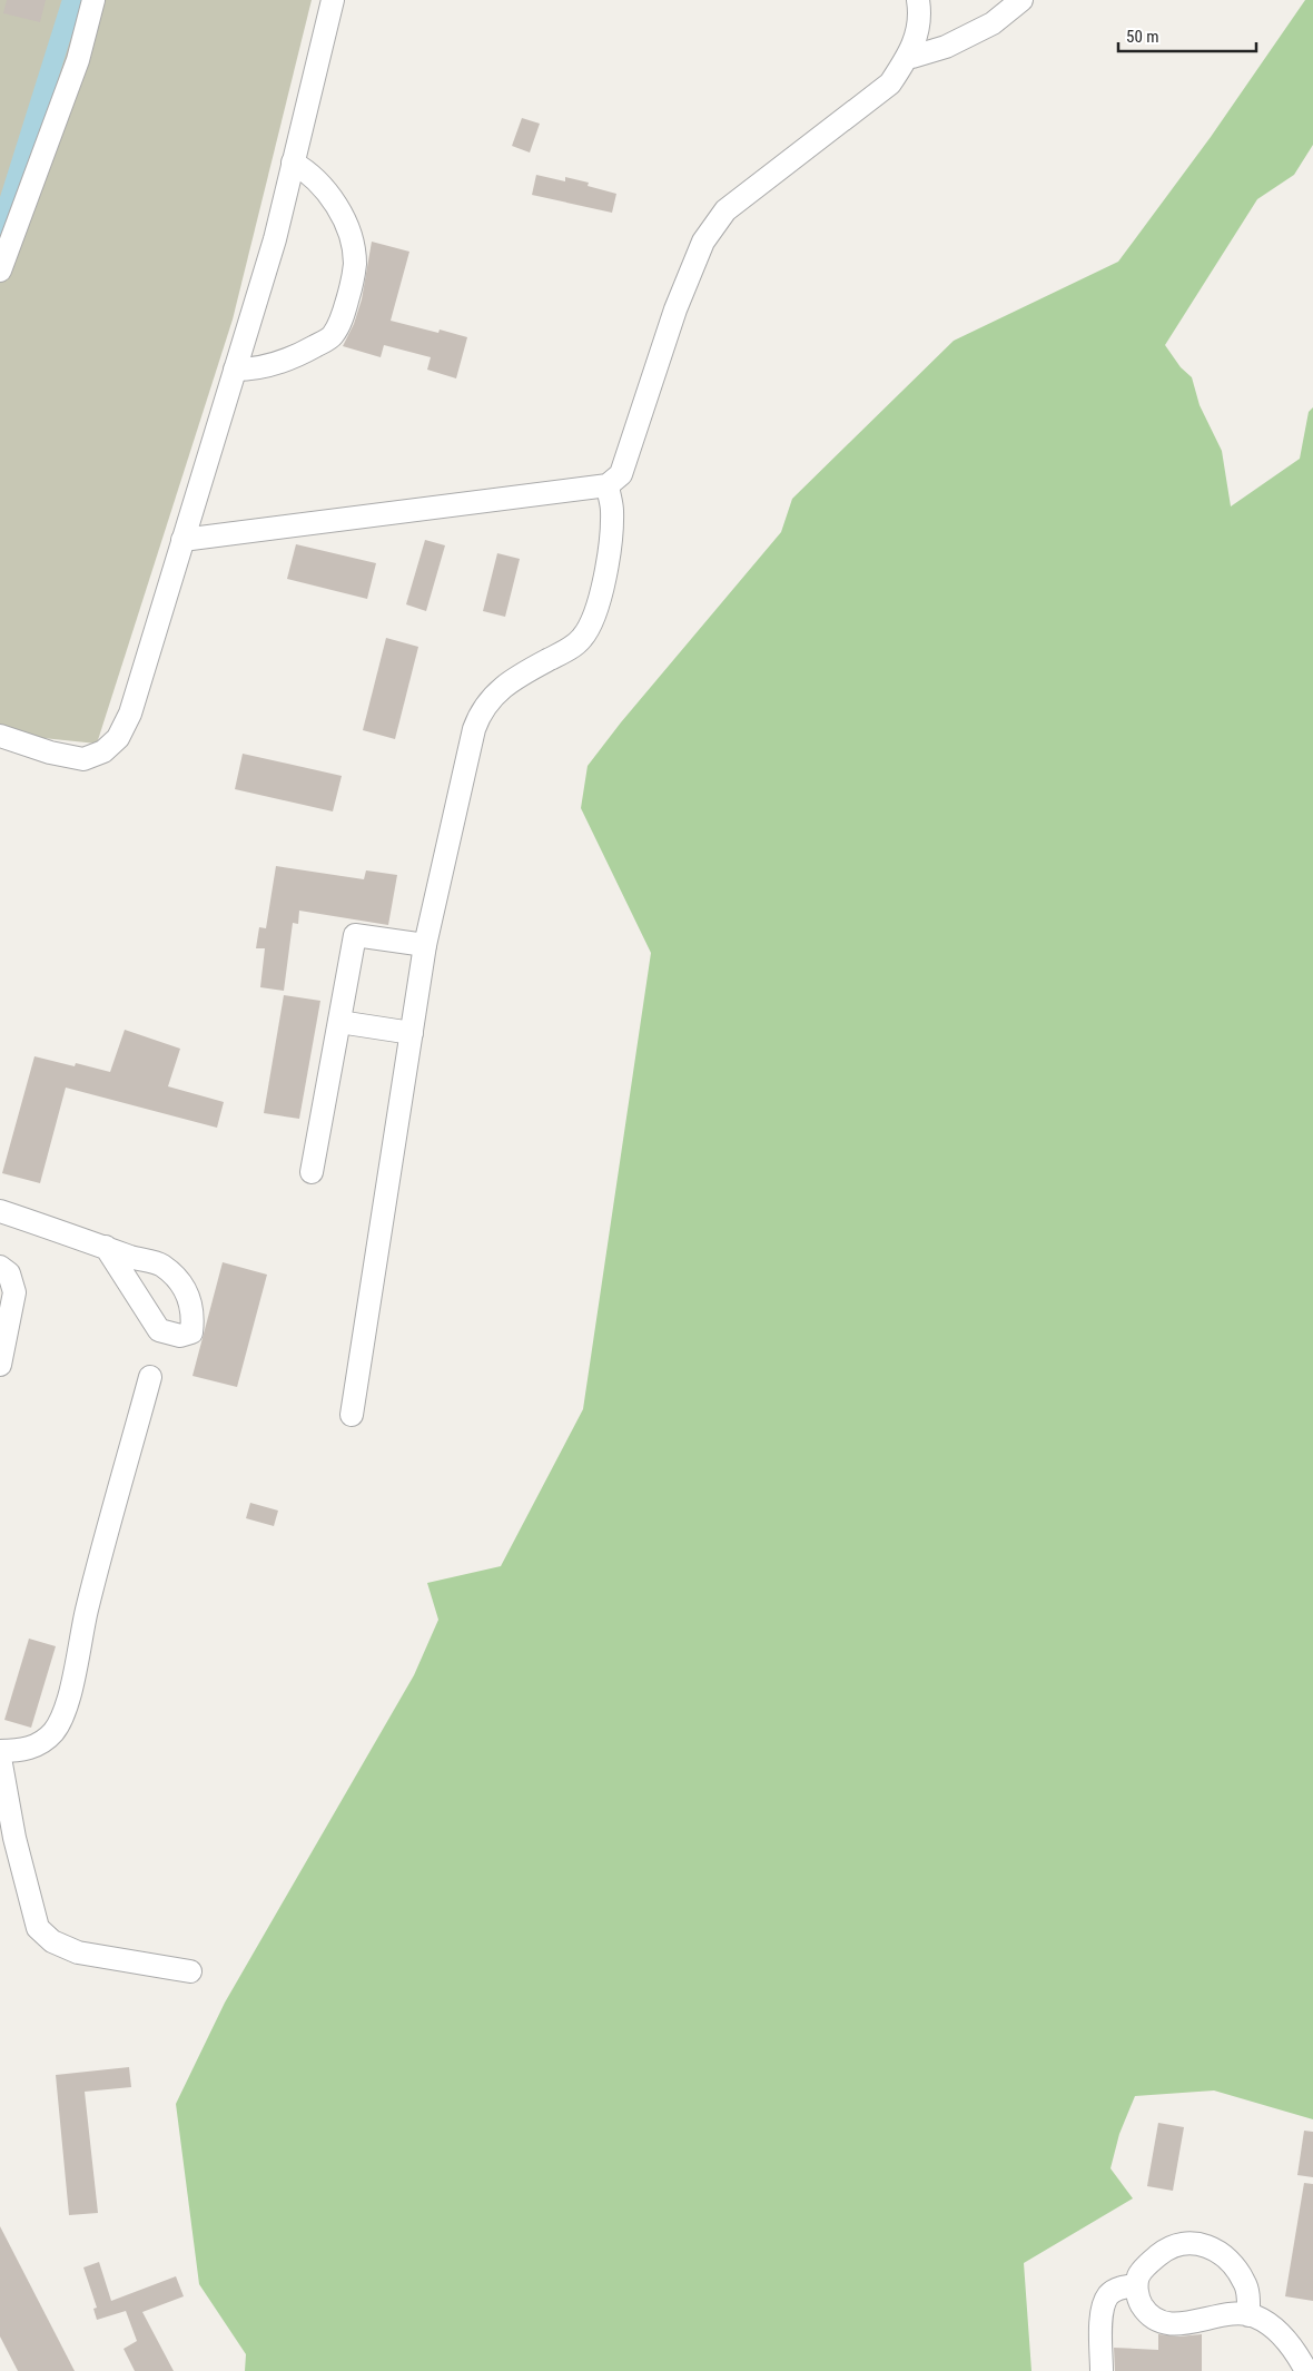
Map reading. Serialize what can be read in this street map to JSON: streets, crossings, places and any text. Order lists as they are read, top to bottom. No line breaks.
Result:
{"scale_bar":"50 m"}
